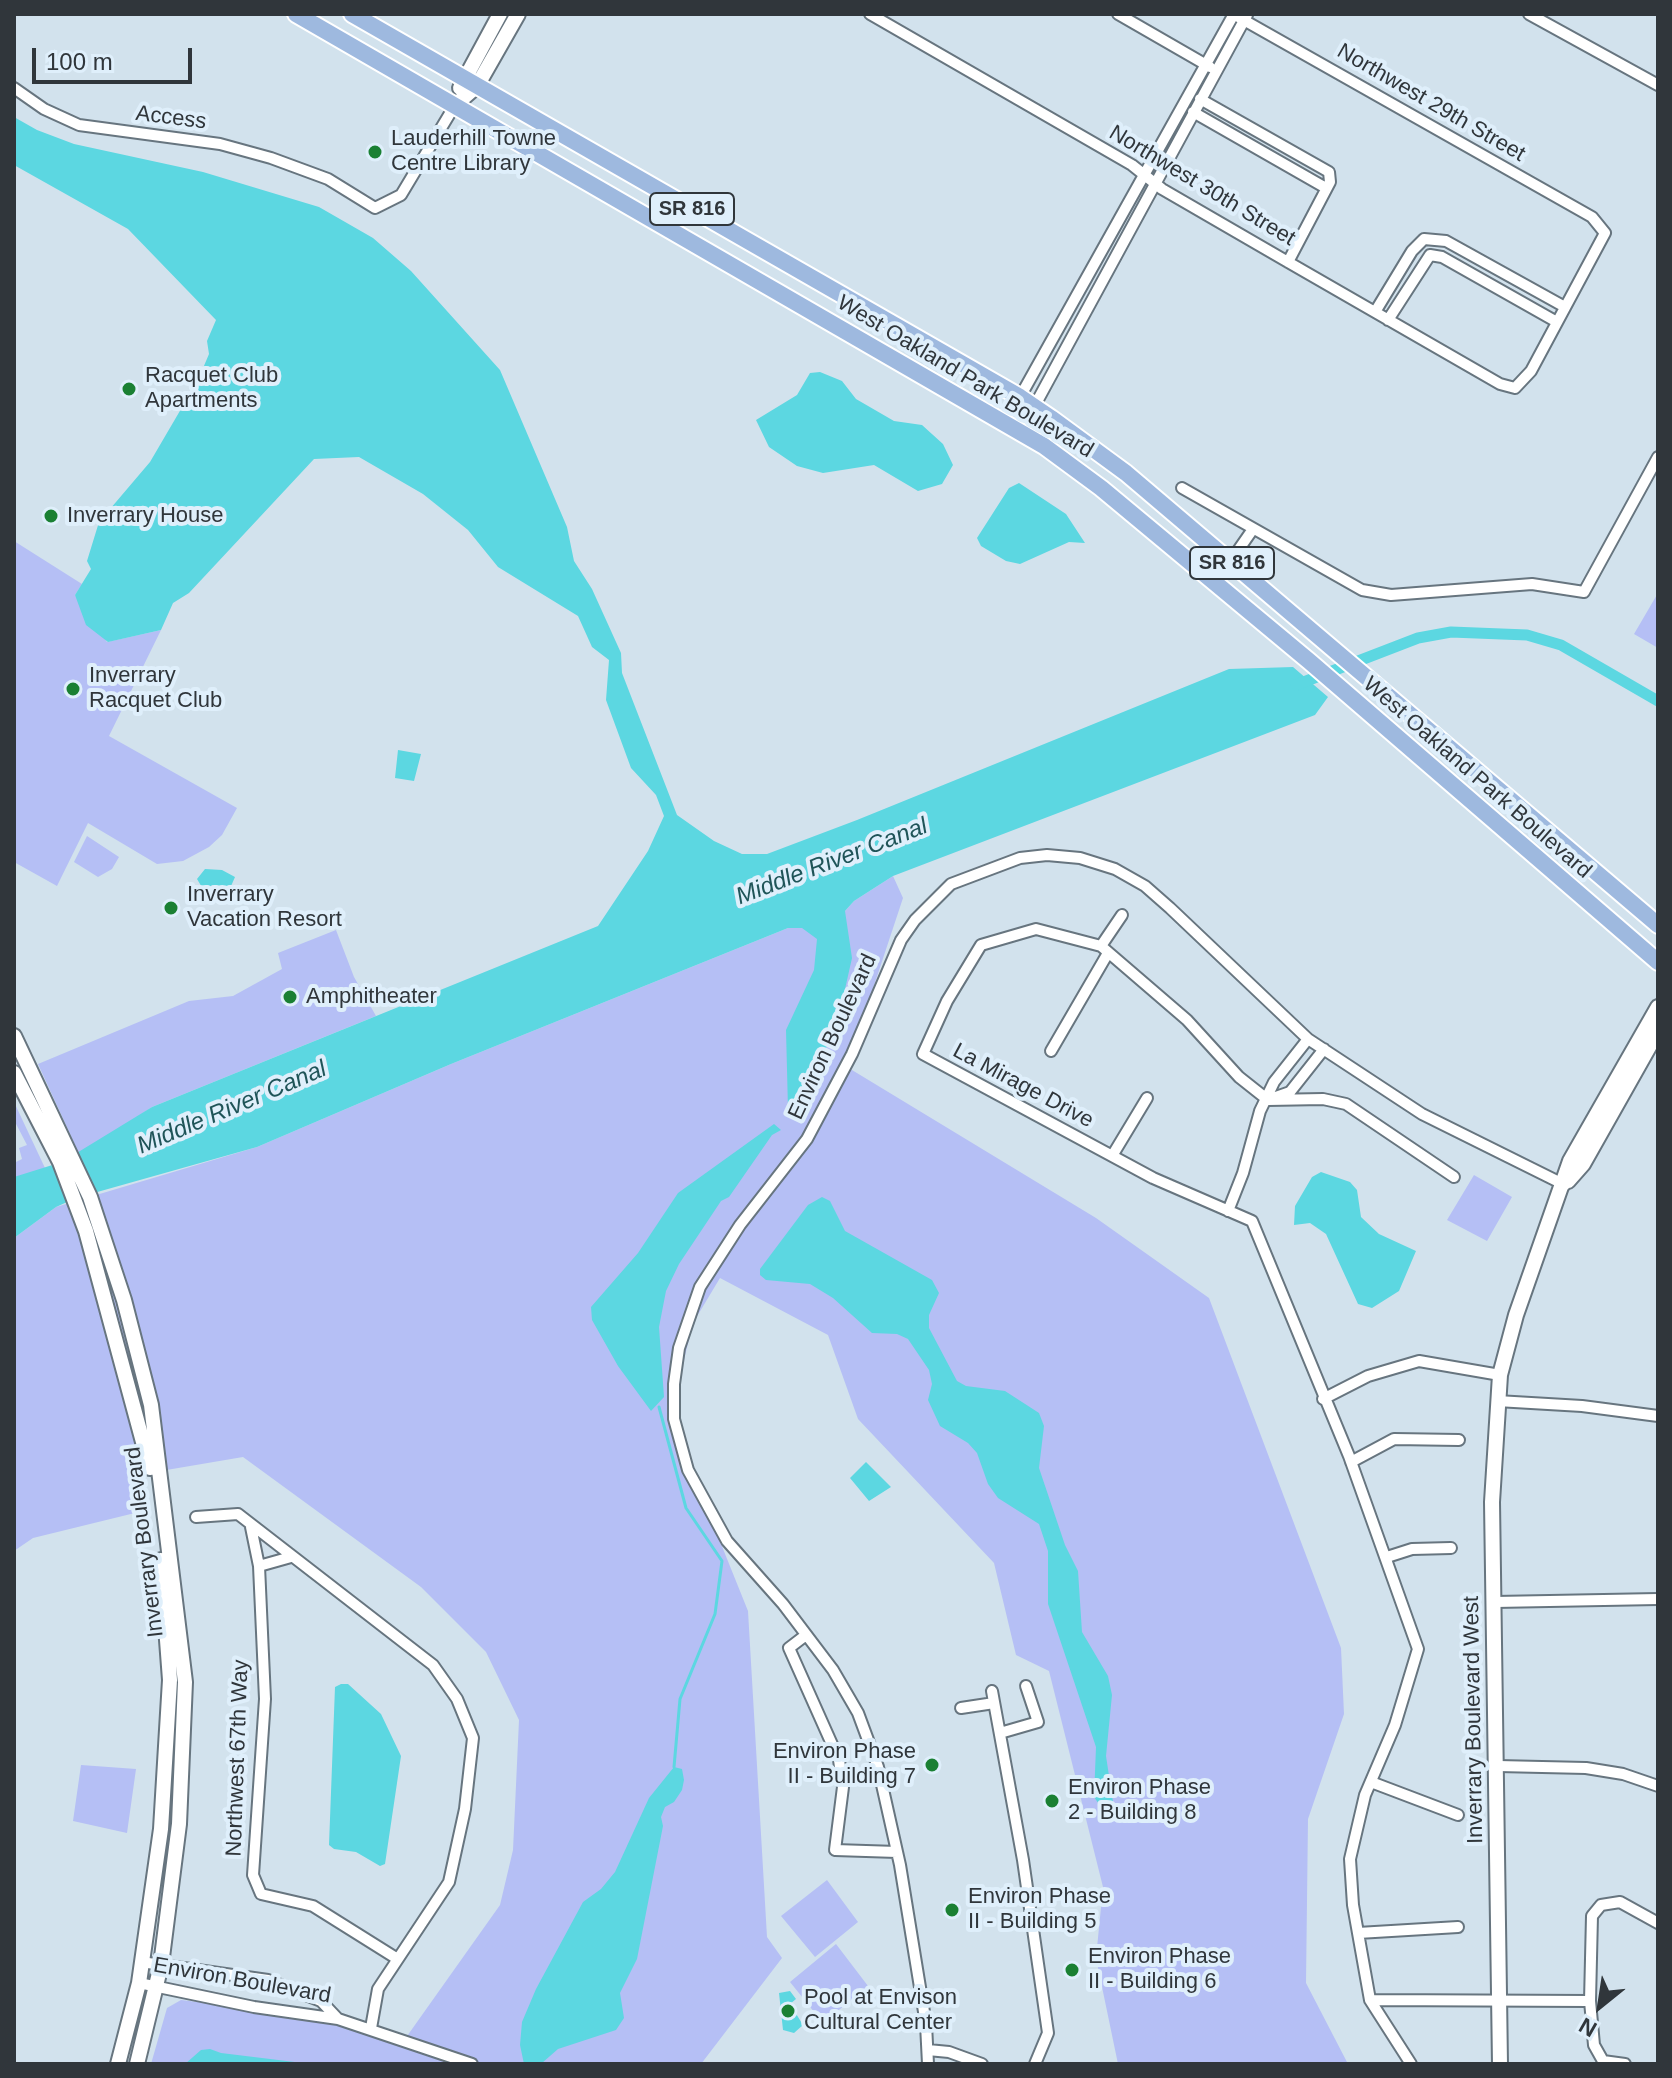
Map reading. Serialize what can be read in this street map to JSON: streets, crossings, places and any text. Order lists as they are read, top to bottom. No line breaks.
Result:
{"streets":{"main road":["SR 816","West Oakland Park Boulevard"],"street":["Northwest 29th Street","Access","Northwest 30th Street","Environ Boulevard","La Mirage Drive","Inverrary Boulevard","Inverrary Boulevard West","Northwest 67th Way"]},"crossings":[["Access","West Oakland Park Boulevard"],["Environ Boulevard","Inverrary Boulevard"],["Environ Boulevard","Inverrary Boulevard West"]],"water":["Middle River Canal"],"places":["Lauderhill Towne Centre Library","Racquet Club Apartments","Inverrary House","Inverrary Racquet Club","Inverrary Vacation Resort","Amphitheater","Environ Phase II - Building 7","Environ Phase 2 - Building 8","Environ Phase II - Building 5","Environ Phase II - Building 6","Pool at Envison Cultural Center"],"scale_bar":"100 m","north":"bottom left"}
